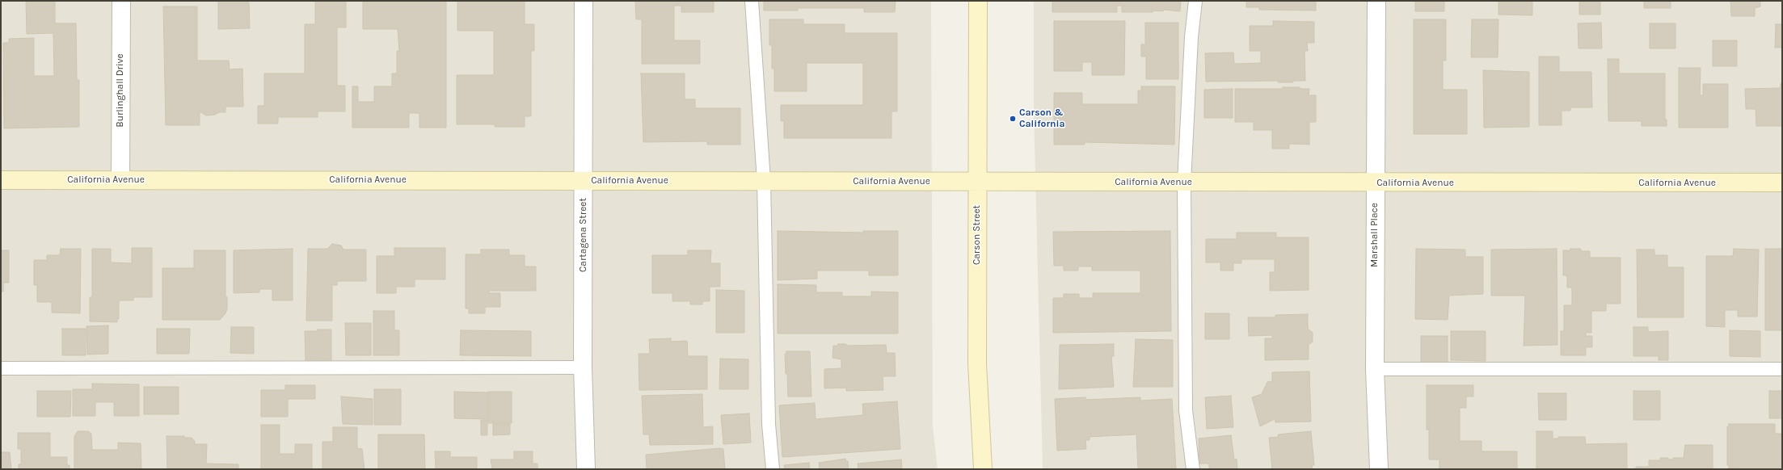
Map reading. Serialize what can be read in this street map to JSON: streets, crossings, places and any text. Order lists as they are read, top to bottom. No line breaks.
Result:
{"streets":{"street":["Burlinghall Drive","California Avenue","Cartagena Street","Carson Street","Marshall Place"]},"crossings":[["Burlinghall Drive","California Avenue"],["California Avenue","Cartagena Street"],["California Avenue","Carson Street"],["California Avenue","Marshall Place"]],"places":["Carson & California"]}
